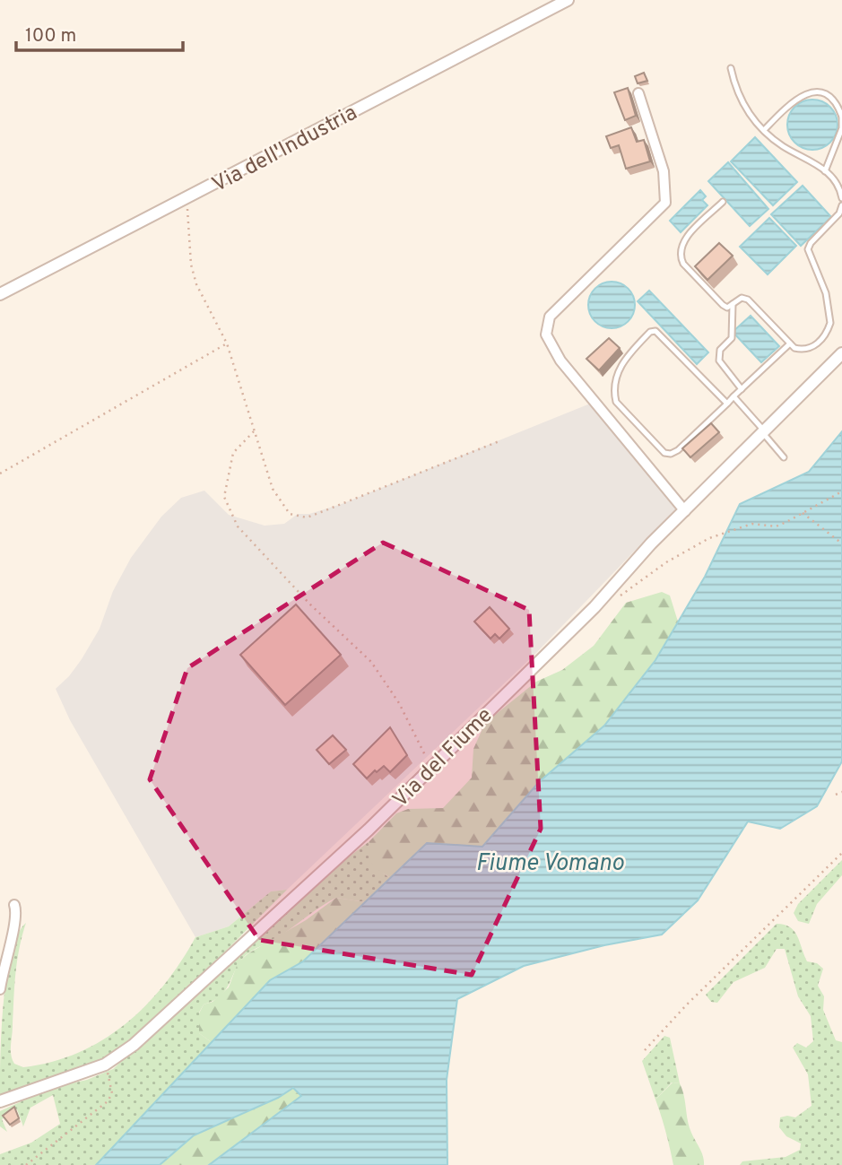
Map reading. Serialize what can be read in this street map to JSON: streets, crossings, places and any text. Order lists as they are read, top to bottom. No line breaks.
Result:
{"streets":{"street":["Via dell'Industria","Via del Fiume"]},"water":["Fiume Vomano"],"scale_bar":"100 m"}
